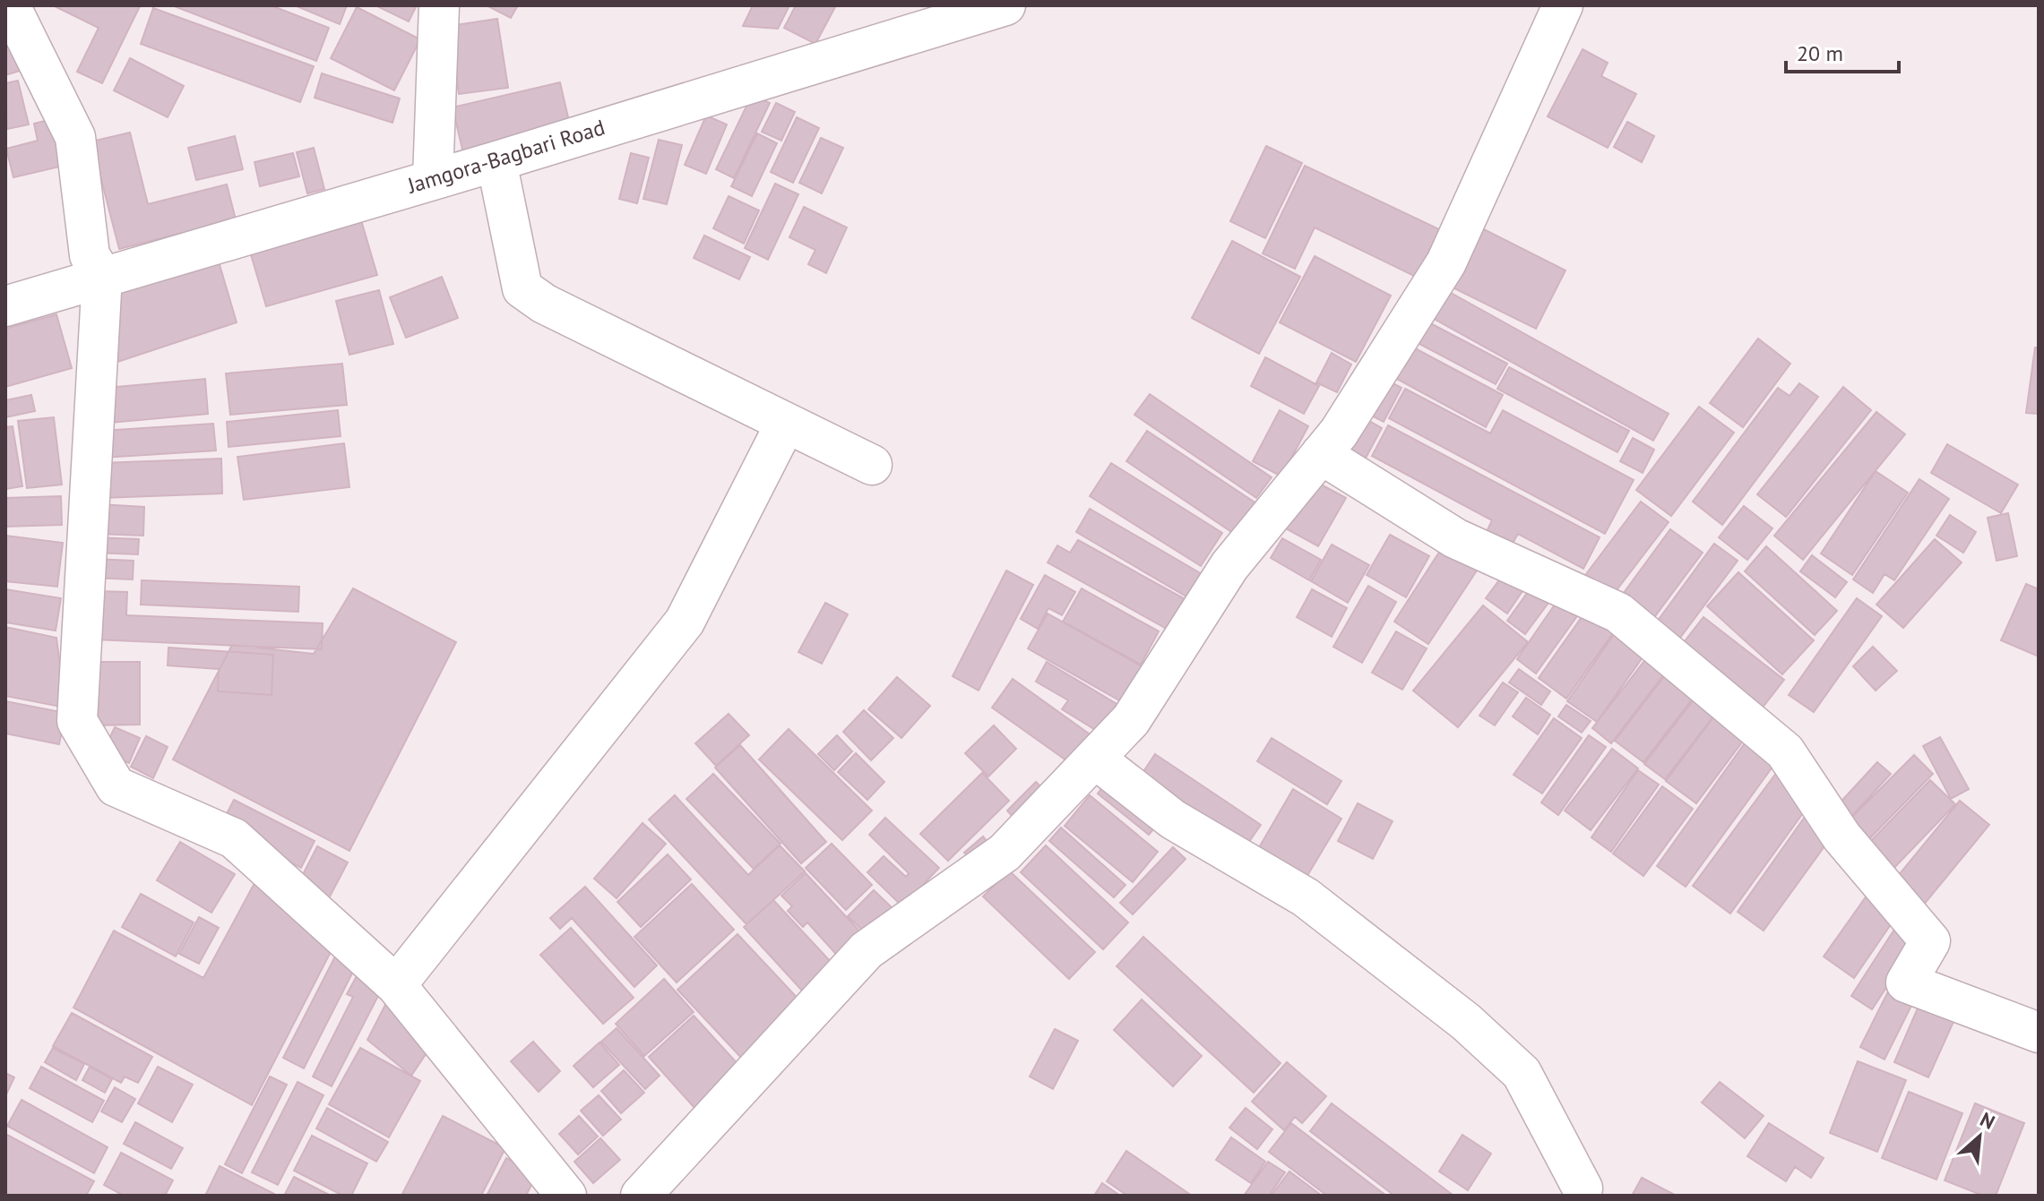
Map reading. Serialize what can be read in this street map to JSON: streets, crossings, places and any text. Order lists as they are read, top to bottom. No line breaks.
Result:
{"streets":{"street":["Jamgora-Bagbari Road"]},"scale_bar":"20 m","north":"top right"}
